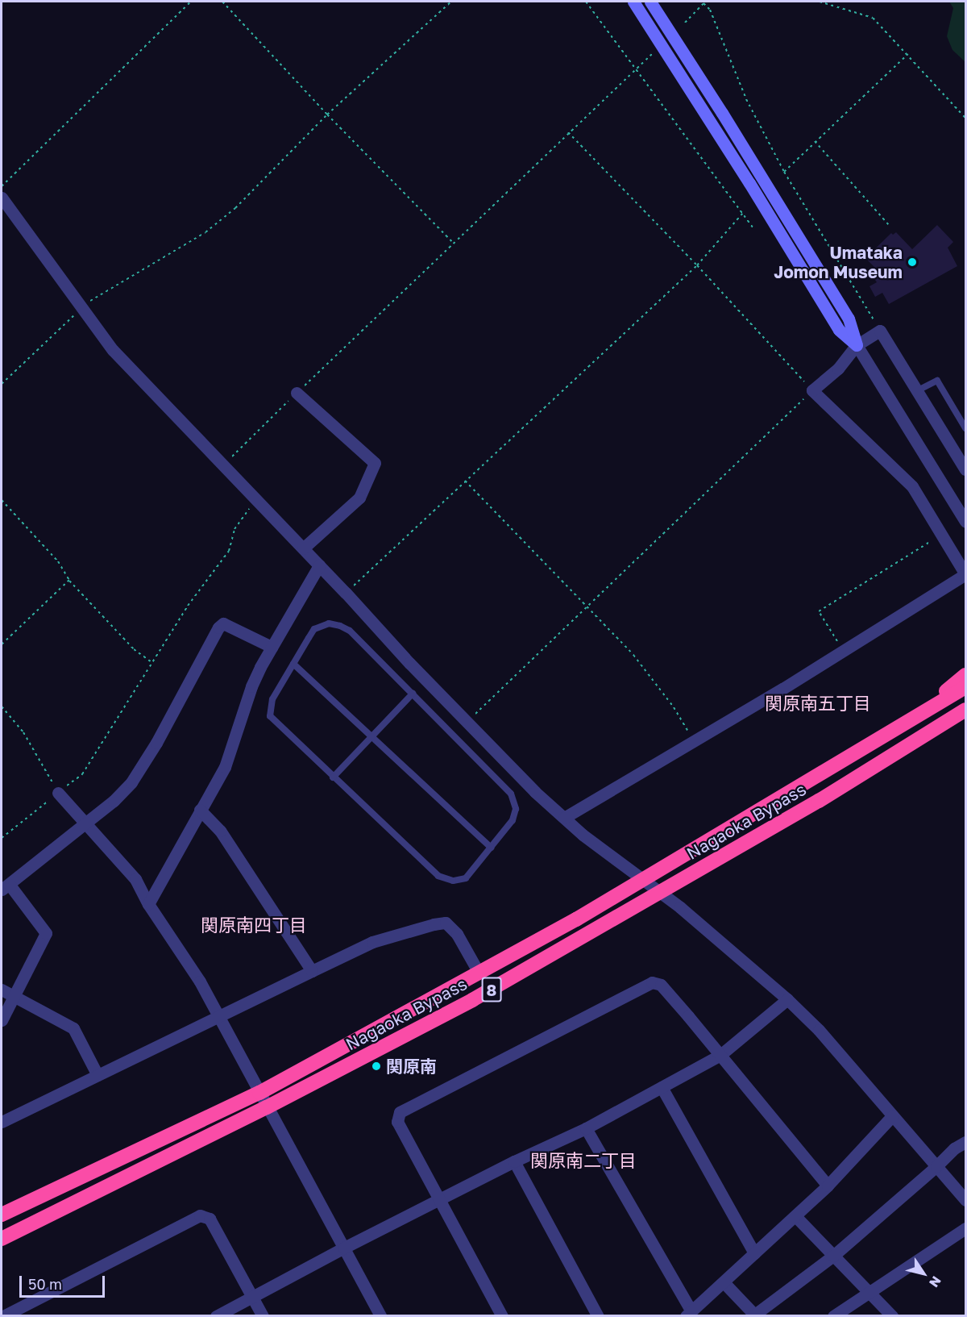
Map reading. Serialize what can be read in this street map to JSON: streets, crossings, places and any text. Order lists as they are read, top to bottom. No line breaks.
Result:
{"streets":{"highway":["Nagaoka Bypass","8"]},"districts":["関原南五丁目","関原南四丁目","関原南二丁目"],"places":["Umataka Jomon Museum","関原南"],"scale_bar":"50 m","north":"bottom right"}
